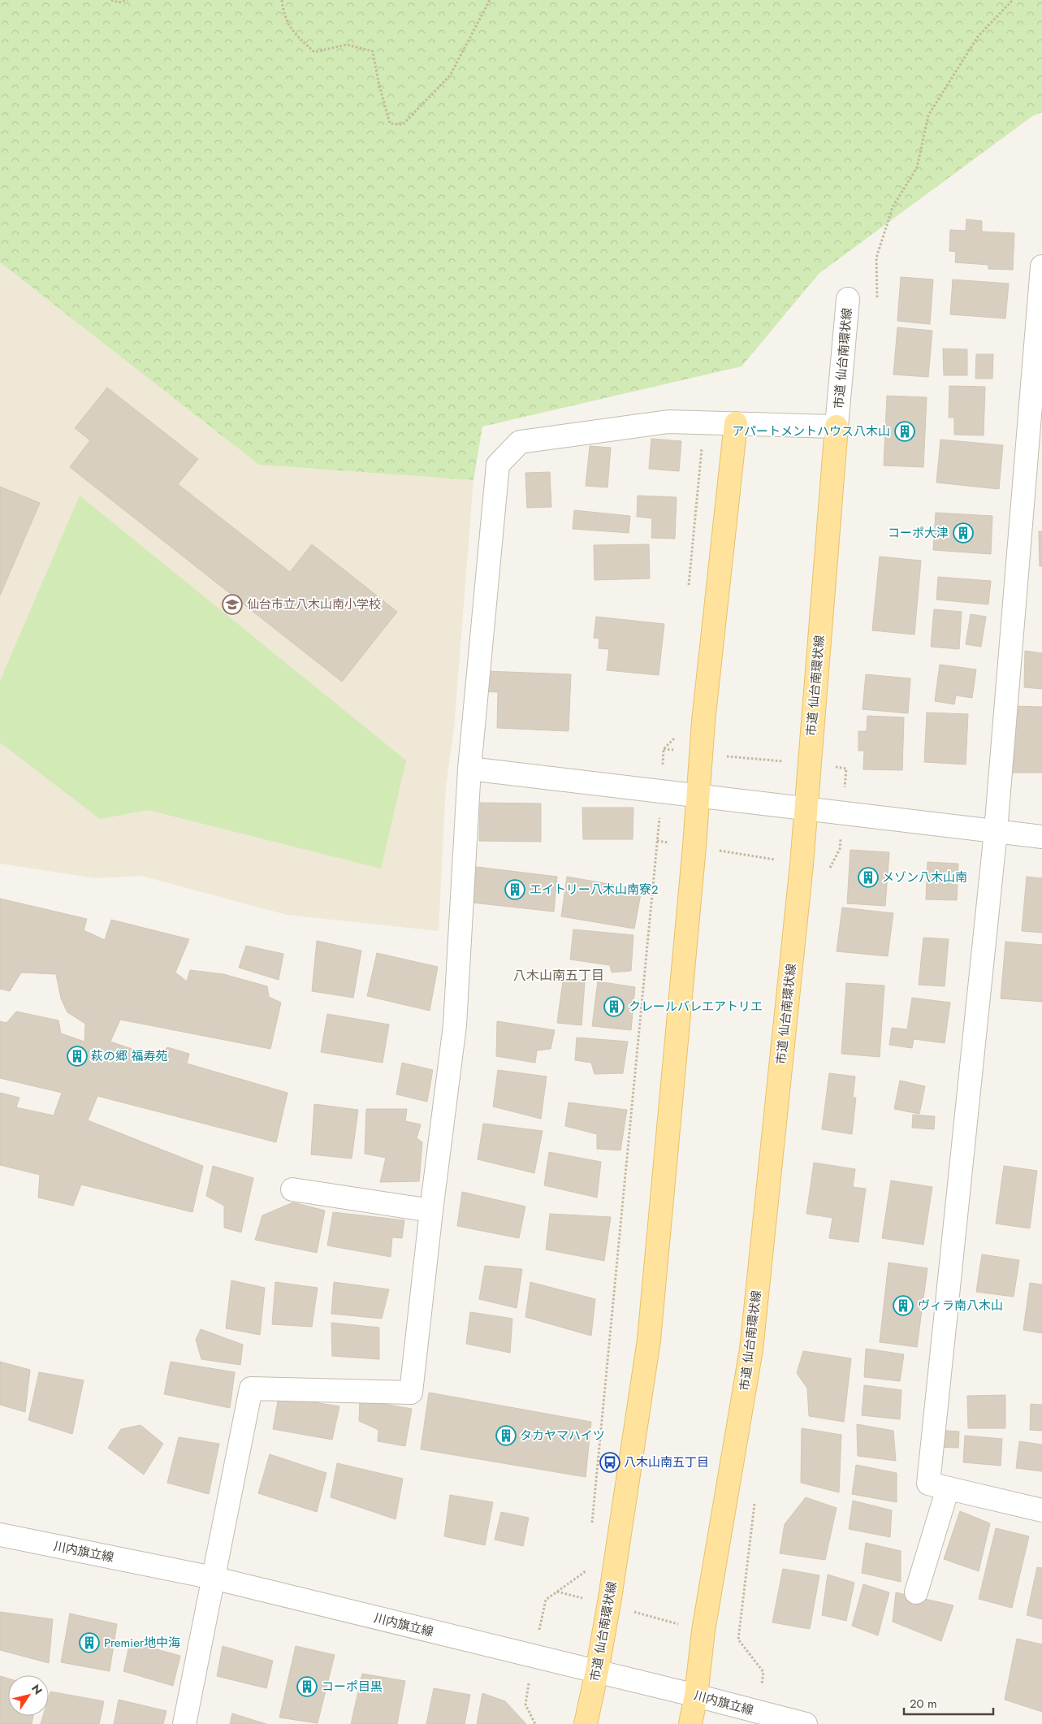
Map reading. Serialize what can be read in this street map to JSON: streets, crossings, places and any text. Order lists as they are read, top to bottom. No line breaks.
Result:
{"streets":{"main road":["市道 仙台南環状線"],"street":["川内旗立線"]},"crossings":[["市道 仙台南環状線","川内旗立線"]],"districts":["八木山南五丁目"],"places":{"building":["アパートメントハウス八木山","コーポ大津","メゾン八木山南","エイトリー八木山南寮2","クレールバレエアトリエ","萩の郷 福寿苑","ヴィラ南八木山","タカヤマハイツ","Premier地中海","コーポ目黒"],"school or university":["仙台市立八木山南小学校"],"bus stop":["八木山南五丁目"]},"scale_bar":"20 m","north":"top right"}
